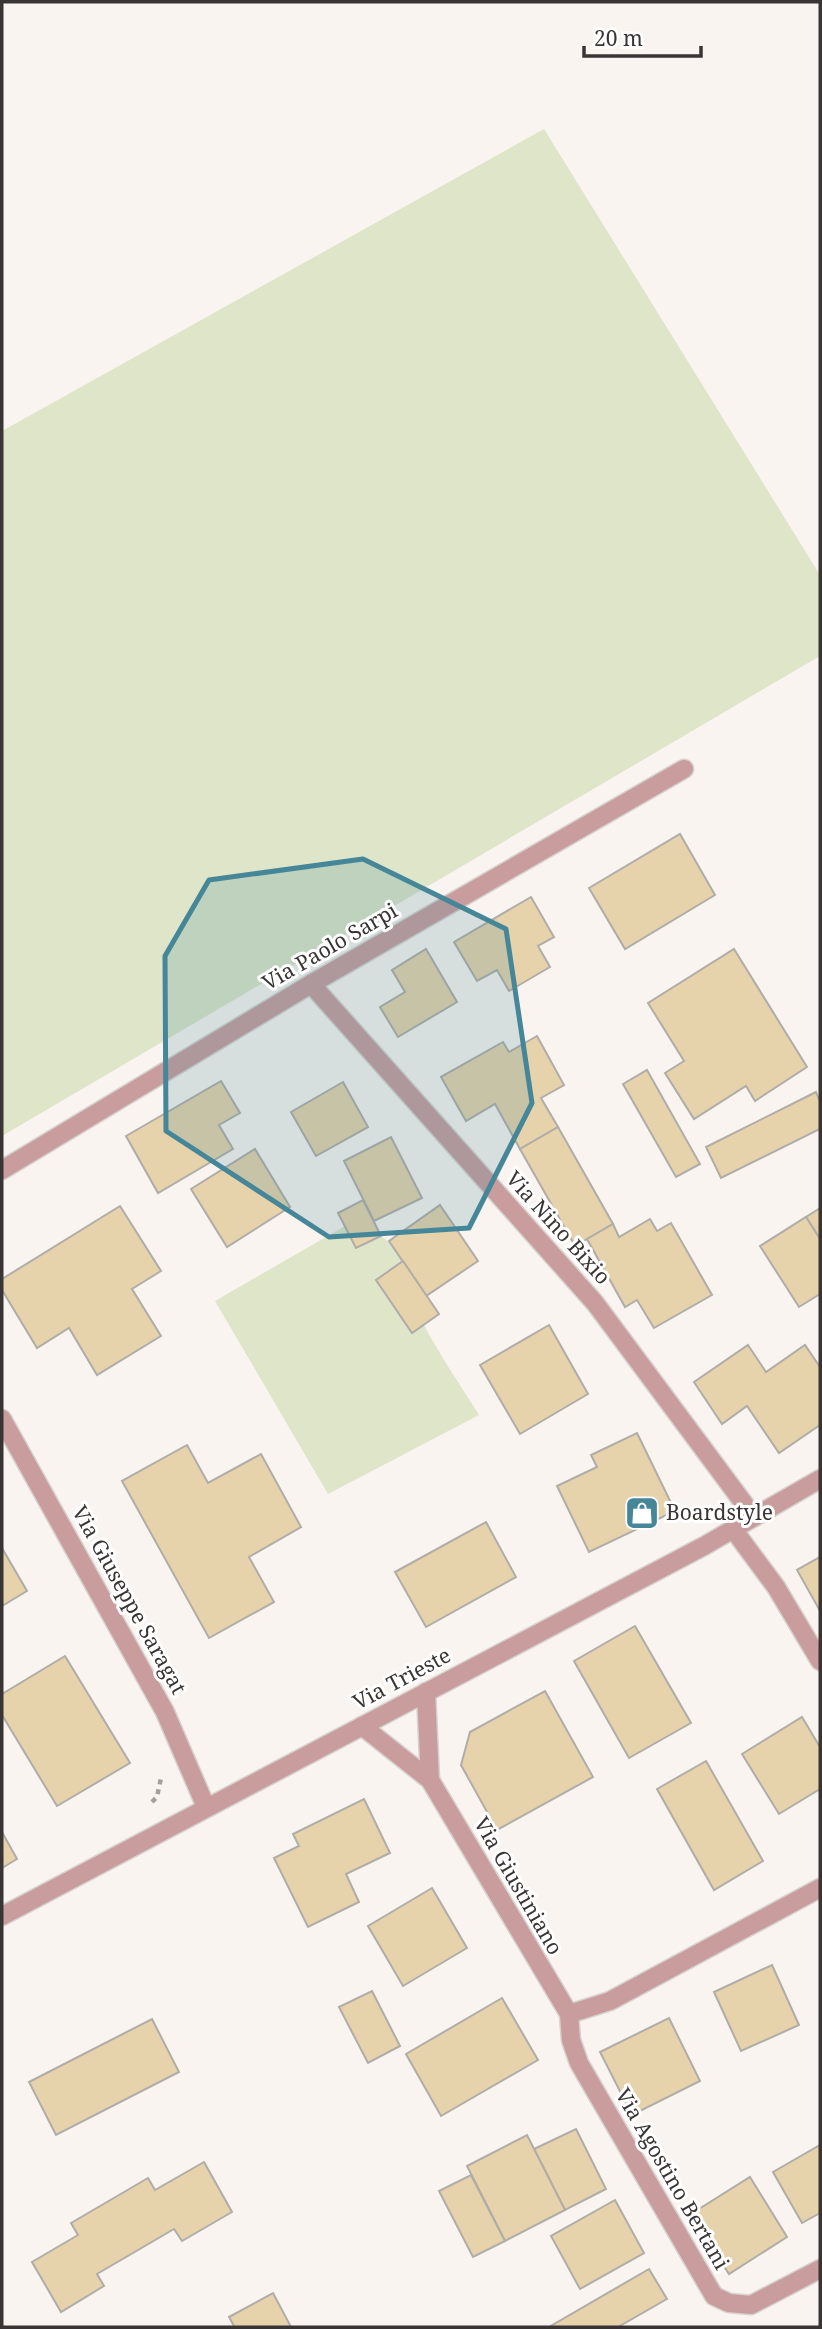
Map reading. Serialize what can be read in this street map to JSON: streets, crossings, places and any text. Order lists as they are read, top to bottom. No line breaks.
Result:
{"streets":{"street":["Via Paolo Sarpi","Via Nino Bixio","Via Giuseppe Saragat","Via Trieste","Via Giustiniano","Via Agostino Bertani"]},"crossings":[["Via Paolo Sarpi","Via Nino Bixio"],["Via Nino Bixio","Via Trieste"],["Via Giuseppe Saragat","Via Trieste"],["Via Trieste","Via Giustiniano"],["Via Giustiniano","Via Agostino Bertani"]],"places":{"shop":["Boardstyle"]},"scale_bar":"20 m"}
